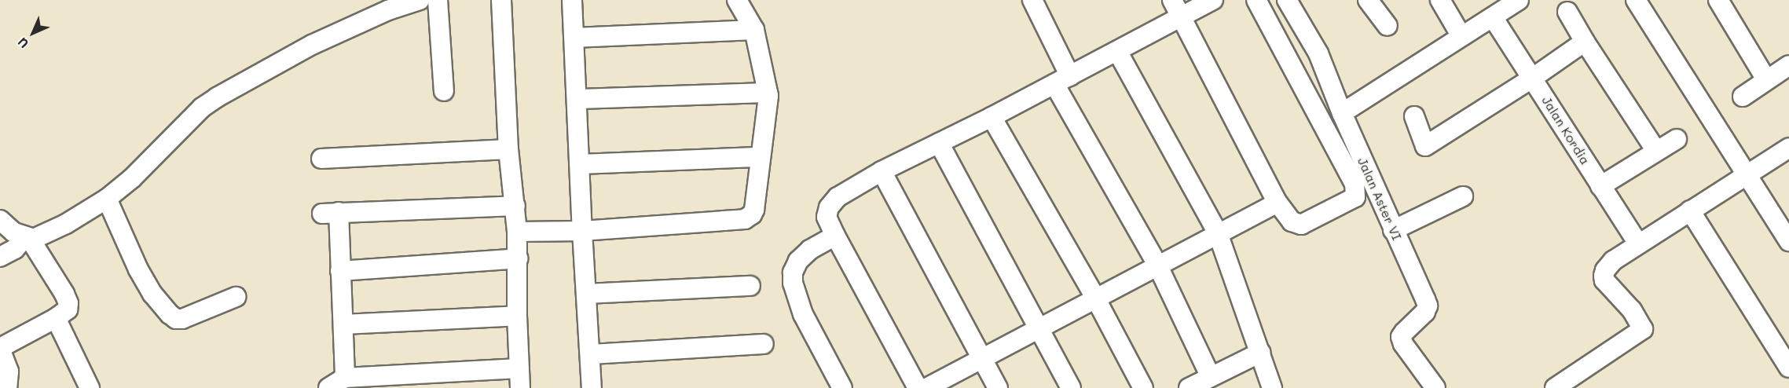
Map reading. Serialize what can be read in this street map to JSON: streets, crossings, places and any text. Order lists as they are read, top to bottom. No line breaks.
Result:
{"streets":{"street":["Jalan Kordia","Jalan Aster VI"]},"north":"bottom left"}
